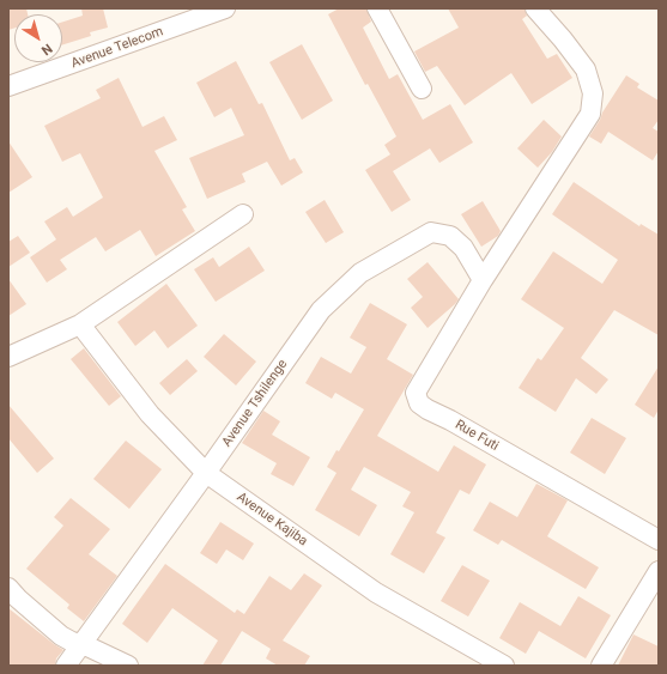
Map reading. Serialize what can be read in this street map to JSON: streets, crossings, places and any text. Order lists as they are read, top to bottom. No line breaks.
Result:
{"streets":{"street":["Avenue Telecom","Avenue Tshilenge","Rue Futi","Avenue Kajiba"]},"crossings":[["Avenue Tshilenge","Rue Futi"],["Avenue Tshilenge","Avenue Kajiba"]],"north":"bottom right"}
